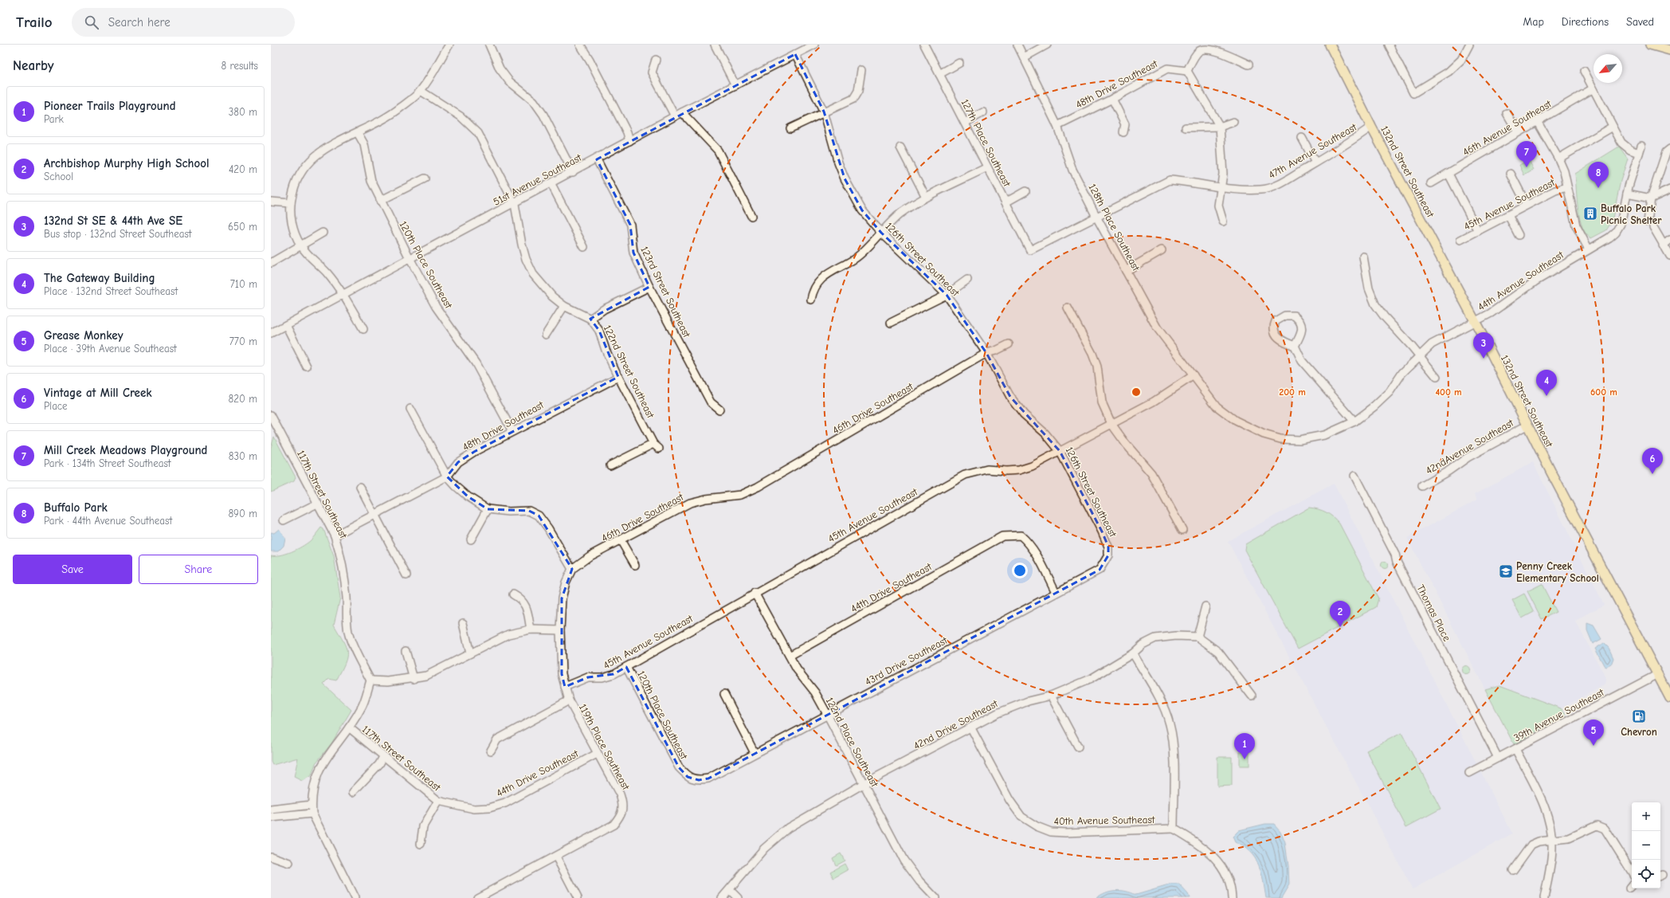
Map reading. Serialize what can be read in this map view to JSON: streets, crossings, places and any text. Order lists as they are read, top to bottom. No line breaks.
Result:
{"streets":{"main road":["132nd Street Southeast"],"street":["48th Drive Southeast","46th Avenue Southeast","127th Place Southeast","47th Avenue Southeast","51st Avenue Southeast","45th Avenue Southeast","128th Place Southeast","126th Street Southeast","120th Place Southeast","44th Avenue Southeast","123rd Street Southeast","122nd Street Southeast","46th Drive Southeast","42ndAvenue Southeast","117th Street Southeast","44th Drive Southeast","Thomas Place","43rd Drive Southeast","39th Avenue Southeast","42nd Drive Southeast","122nd Place Southeast","119th Place Southeast","40th Avenue Southeast"]},"crossings":[["48th Drive Southeast","128th Place Southeast"],["48th Drive Southeast","120th Place Southeast"],["48th Drive Southeast","122nd Street Southeast"],["48th Drive Southeast","117th Street Southeast"],["127th Place Southeast","47th Avenue Southeast"],["47th Avenue Southeast","132nd Street Southeast"],["47th Avenue Southeast","128th Place Southeast"],["132nd Street Southeast","44th Avenue Southeast"],["132nd Street Southeast","42ndAvenue Southeast"],["132nd Street Southeast","39th Avenue Southeast"],["51st Avenue Southeast","126th Street Southeast"],["51st Avenue Southeast","120th Place Southeast"],["51st Avenue Southeast","123rd Street Southeast"],["51st Avenue Southeast","122nd Street Southeast"],["45th Avenue Southeast","128th Place Southeast"],["45th Avenue Southeast","126th Street Southeast"],["45th Avenue Southeast","120th Place Southeast"],["45th Avenue Southeast","122nd Place Southeast"],["45th Avenue Southeast","119th Place Southeast"],["128th Place Southeast","44th Avenue Southeast"],["126th Street Southeast","46th Drive Southeast"],["126th Street Southeast","43rd Drive Southeast"],["120th Place Southeast","43rd Drive Southeast"],["46th Drive Southeast","119th Place Southeast"],["117th Street Southeast","44th Drive Southeast"],["44th Drive Southeast","43rd Drive Southeast"],["44th Drive Southeast","122nd Place Southeast"],["44th Drive Southeast","119th Place Southeast"],["Thomas Place","39th Avenue Southeast"],["43rd Drive Southeast","122nd Place Southeast"],["42nd Drive Southeast","122nd Place Southeast"],["42nd Drive Southeast","40th Avenue Southeast"]],"places":{"building":["Buffalo Park Picnic Shelter"],"school or university":["Penny Creek Elementary School"],"fuel station":["Chevron"]},"north":"bottom left","page":{"header":"Trailo","search":"Search here","nav":["Map","Directions","Saved"],"heading":["Nearby","8 results"],"list":[{"mark":"1","name":"Pioneer Trails Playground","note":"Park","value":"380 m"},{"mark":"2","name":"Archbishop Murphy High School","note":"School","value":"420 m"},{"mark":"3","name":"132nd St SE & 44th Ave SE","note":"Bus stop · 132nd Street Southeast","value":"650 m"},{"mark":"4","name":"The Gateway Building","note":"Place · 132nd Street Southeast","value":"710 m"},{"mark":"5","name":"Grease Monkey","note":"Place · 39th Avenue Southeast","value":"770 m"},{"mark":"6","name":"Vintage at Mill Creek","note":"Place","value":"820 m"},{"mark":"7","name":"Mill Creek Meadows Playground","note":"Park · 134th Street Southeast","value":"830 m"},{"mark":"8","name":"Buffalo Park","note":"Park · 44th Avenue Southeast","value":"890 m"}],"pins":["7","8","3","4","6","2","5","1"],"buttons":["Save","Share"],"map_buttons":["+","−"]},"rings":["200 m","400 m","600 m"]}
